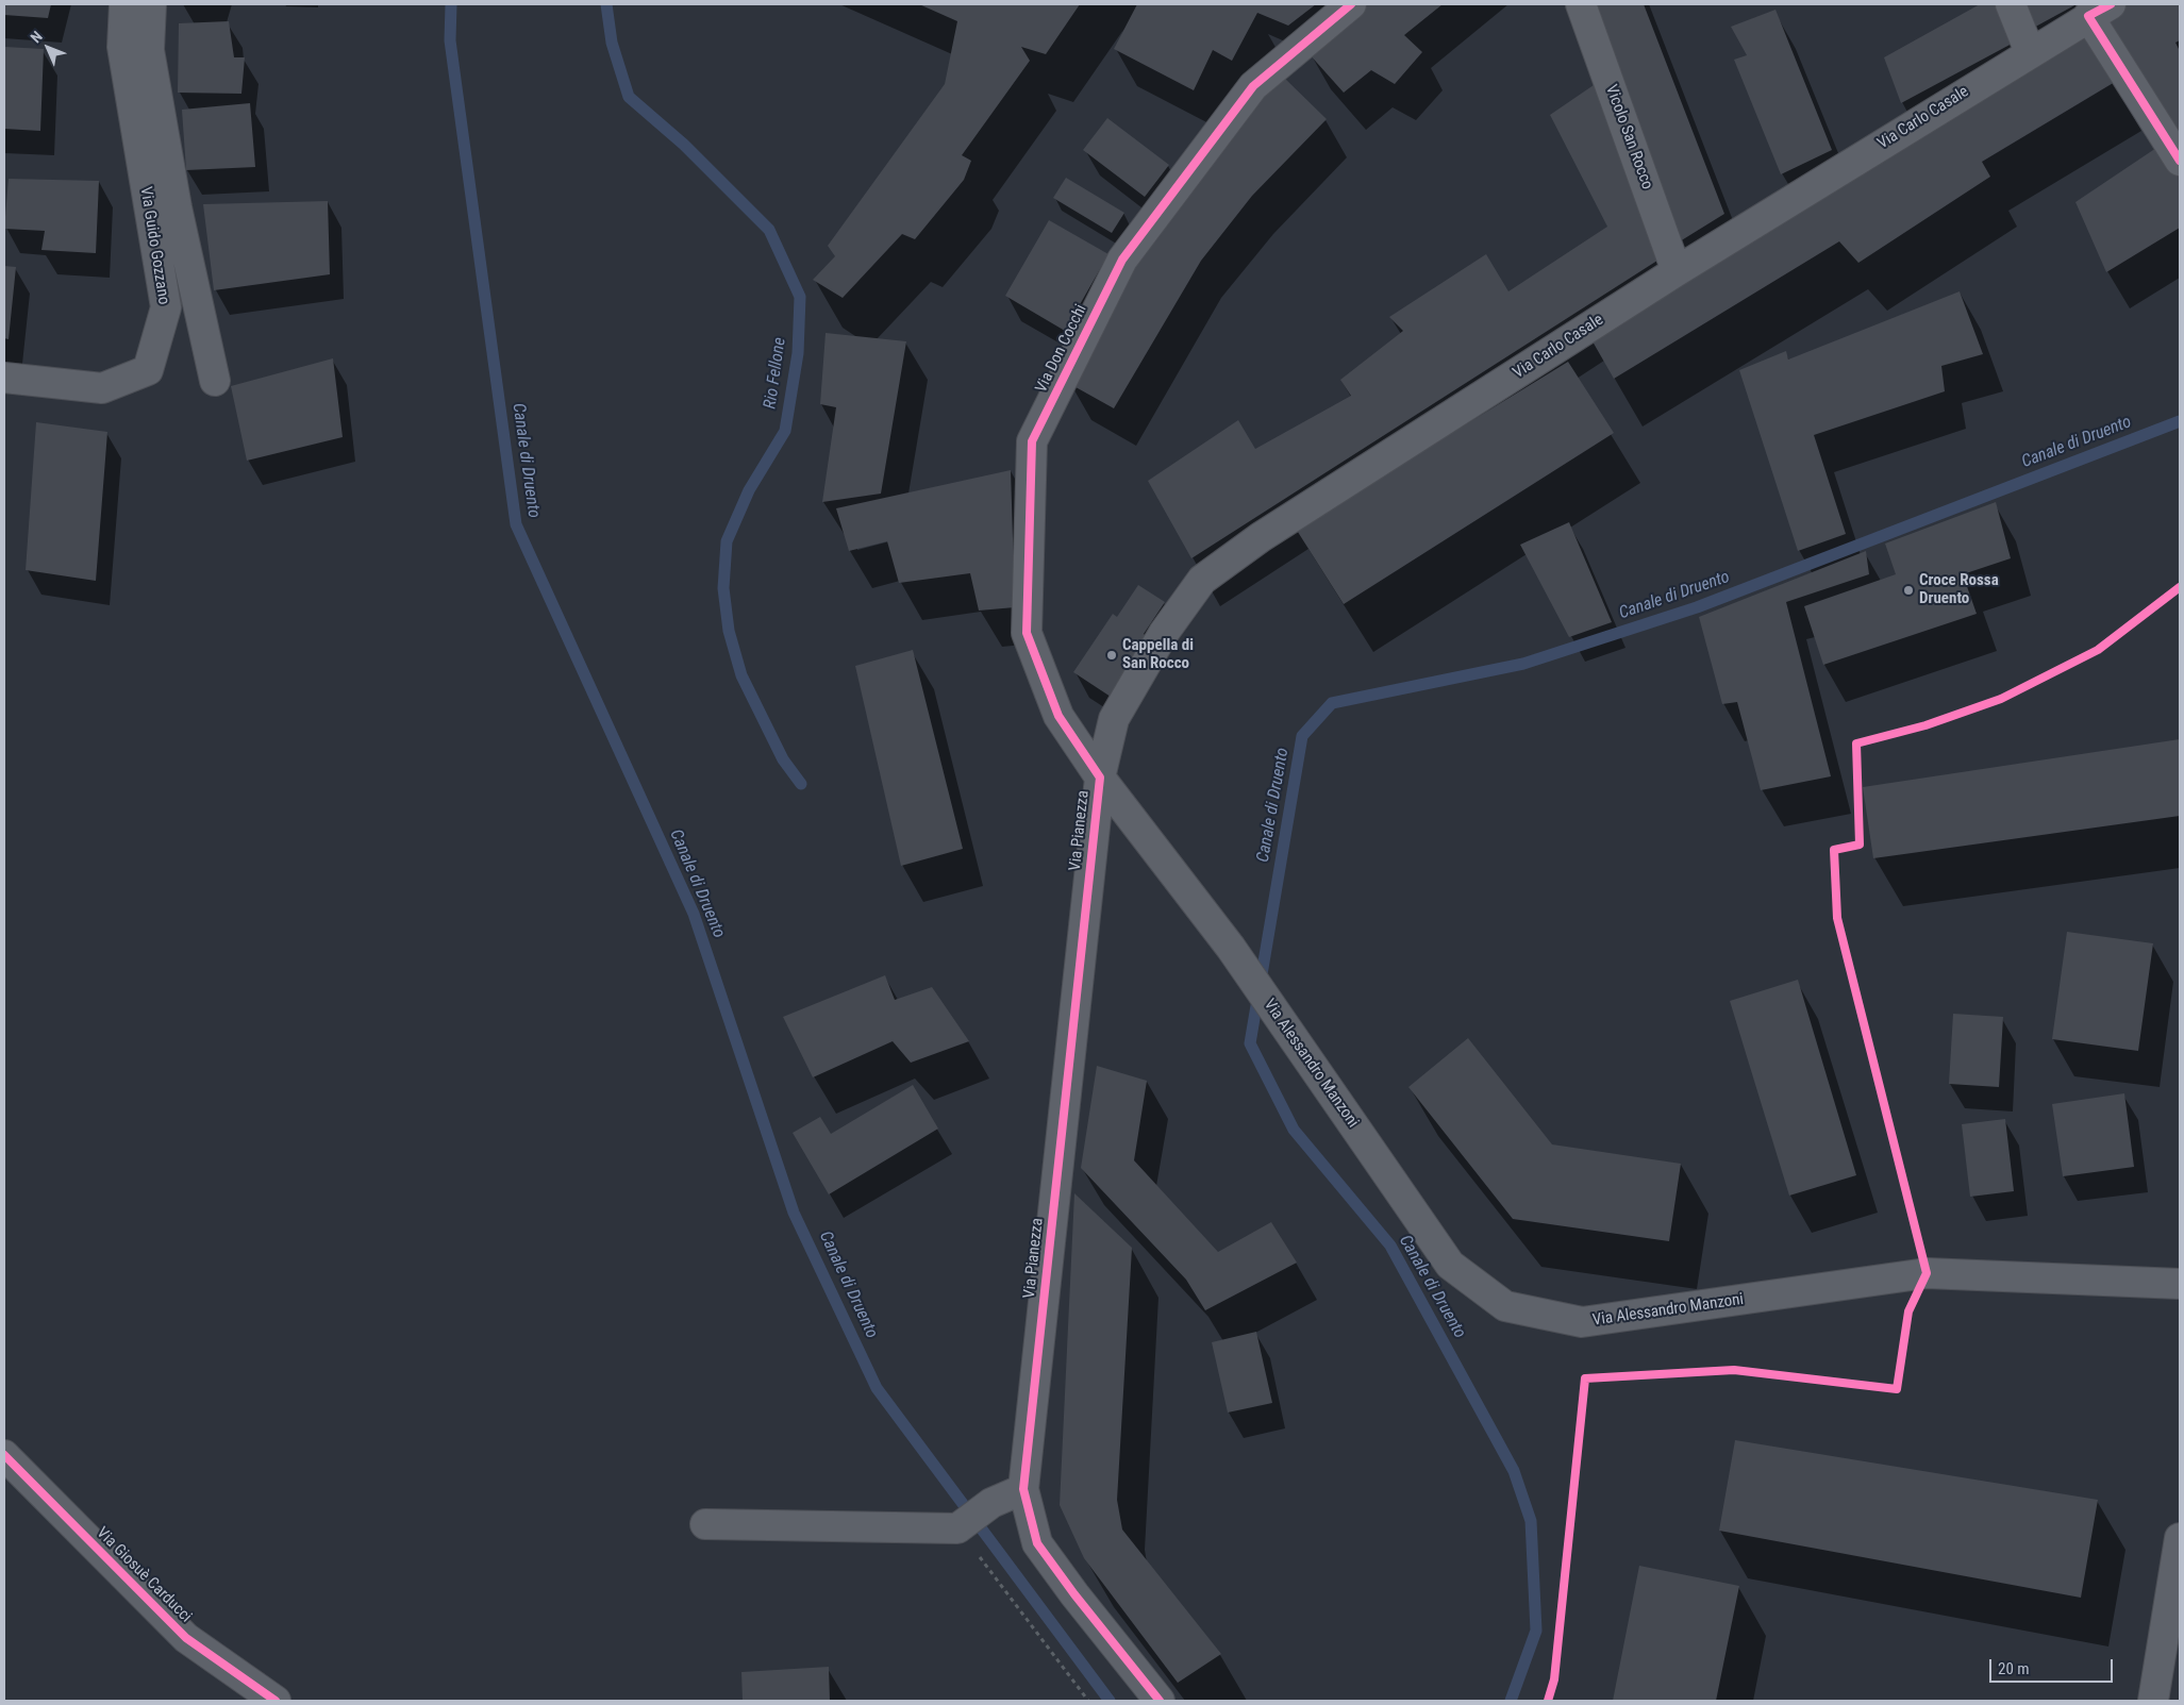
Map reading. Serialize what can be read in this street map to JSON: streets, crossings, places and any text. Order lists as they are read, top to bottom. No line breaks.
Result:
{"streets":{"street":["Via Carlo Casale","Vicolo San Rocco","Via Guido Gozzano","Via Don Cocchi","Via Pianezza","Via Alessandro Manzoni","Via Giosuè Carducci"]},"crossings":[["Via Carlo Casale","Vicolo San Rocco"],["Via Carlo Casale","Via Don Cocchi"],["Via Carlo Casale","Via Pianezza"],["Via Carlo Casale","Via Alessandro Manzoni"],["Via Don Cocchi","Via Pianezza"],["Via Don Cocchi","Via Alessandro Manzoni"],["Via Pianezza","Via Alessandro Manzoni"]],"water":["Rio Fellone","Canale di Druento"],"places":["Croce Rossa Druento","Cappella di San Rocco"],"scale_bar":"20 m","north":"top left"}
